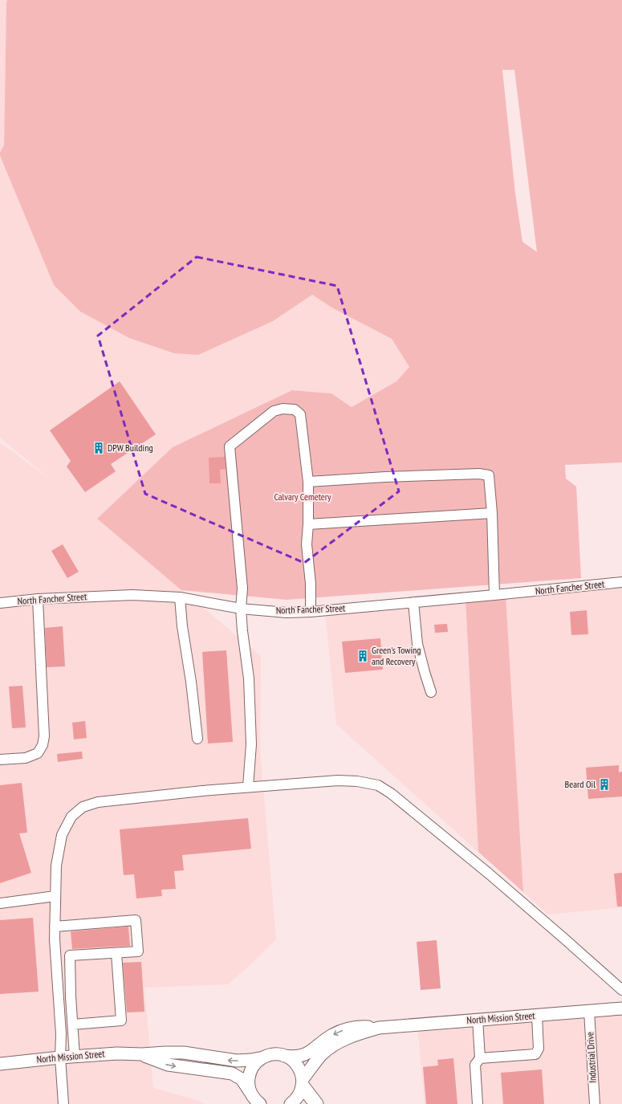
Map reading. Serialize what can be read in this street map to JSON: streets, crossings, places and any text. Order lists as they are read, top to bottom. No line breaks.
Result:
{"streets":{"main road":["North Mission Street"],"street":["North Fancher Street","Industrial Drive"]},"crossings":[["North Mission Street","Industrial Drive"]],"parks":["Calvary Cemetery"],"places":{"building":["DPW Building","Green's Towing and Recovery","Beard Oil"]}}
